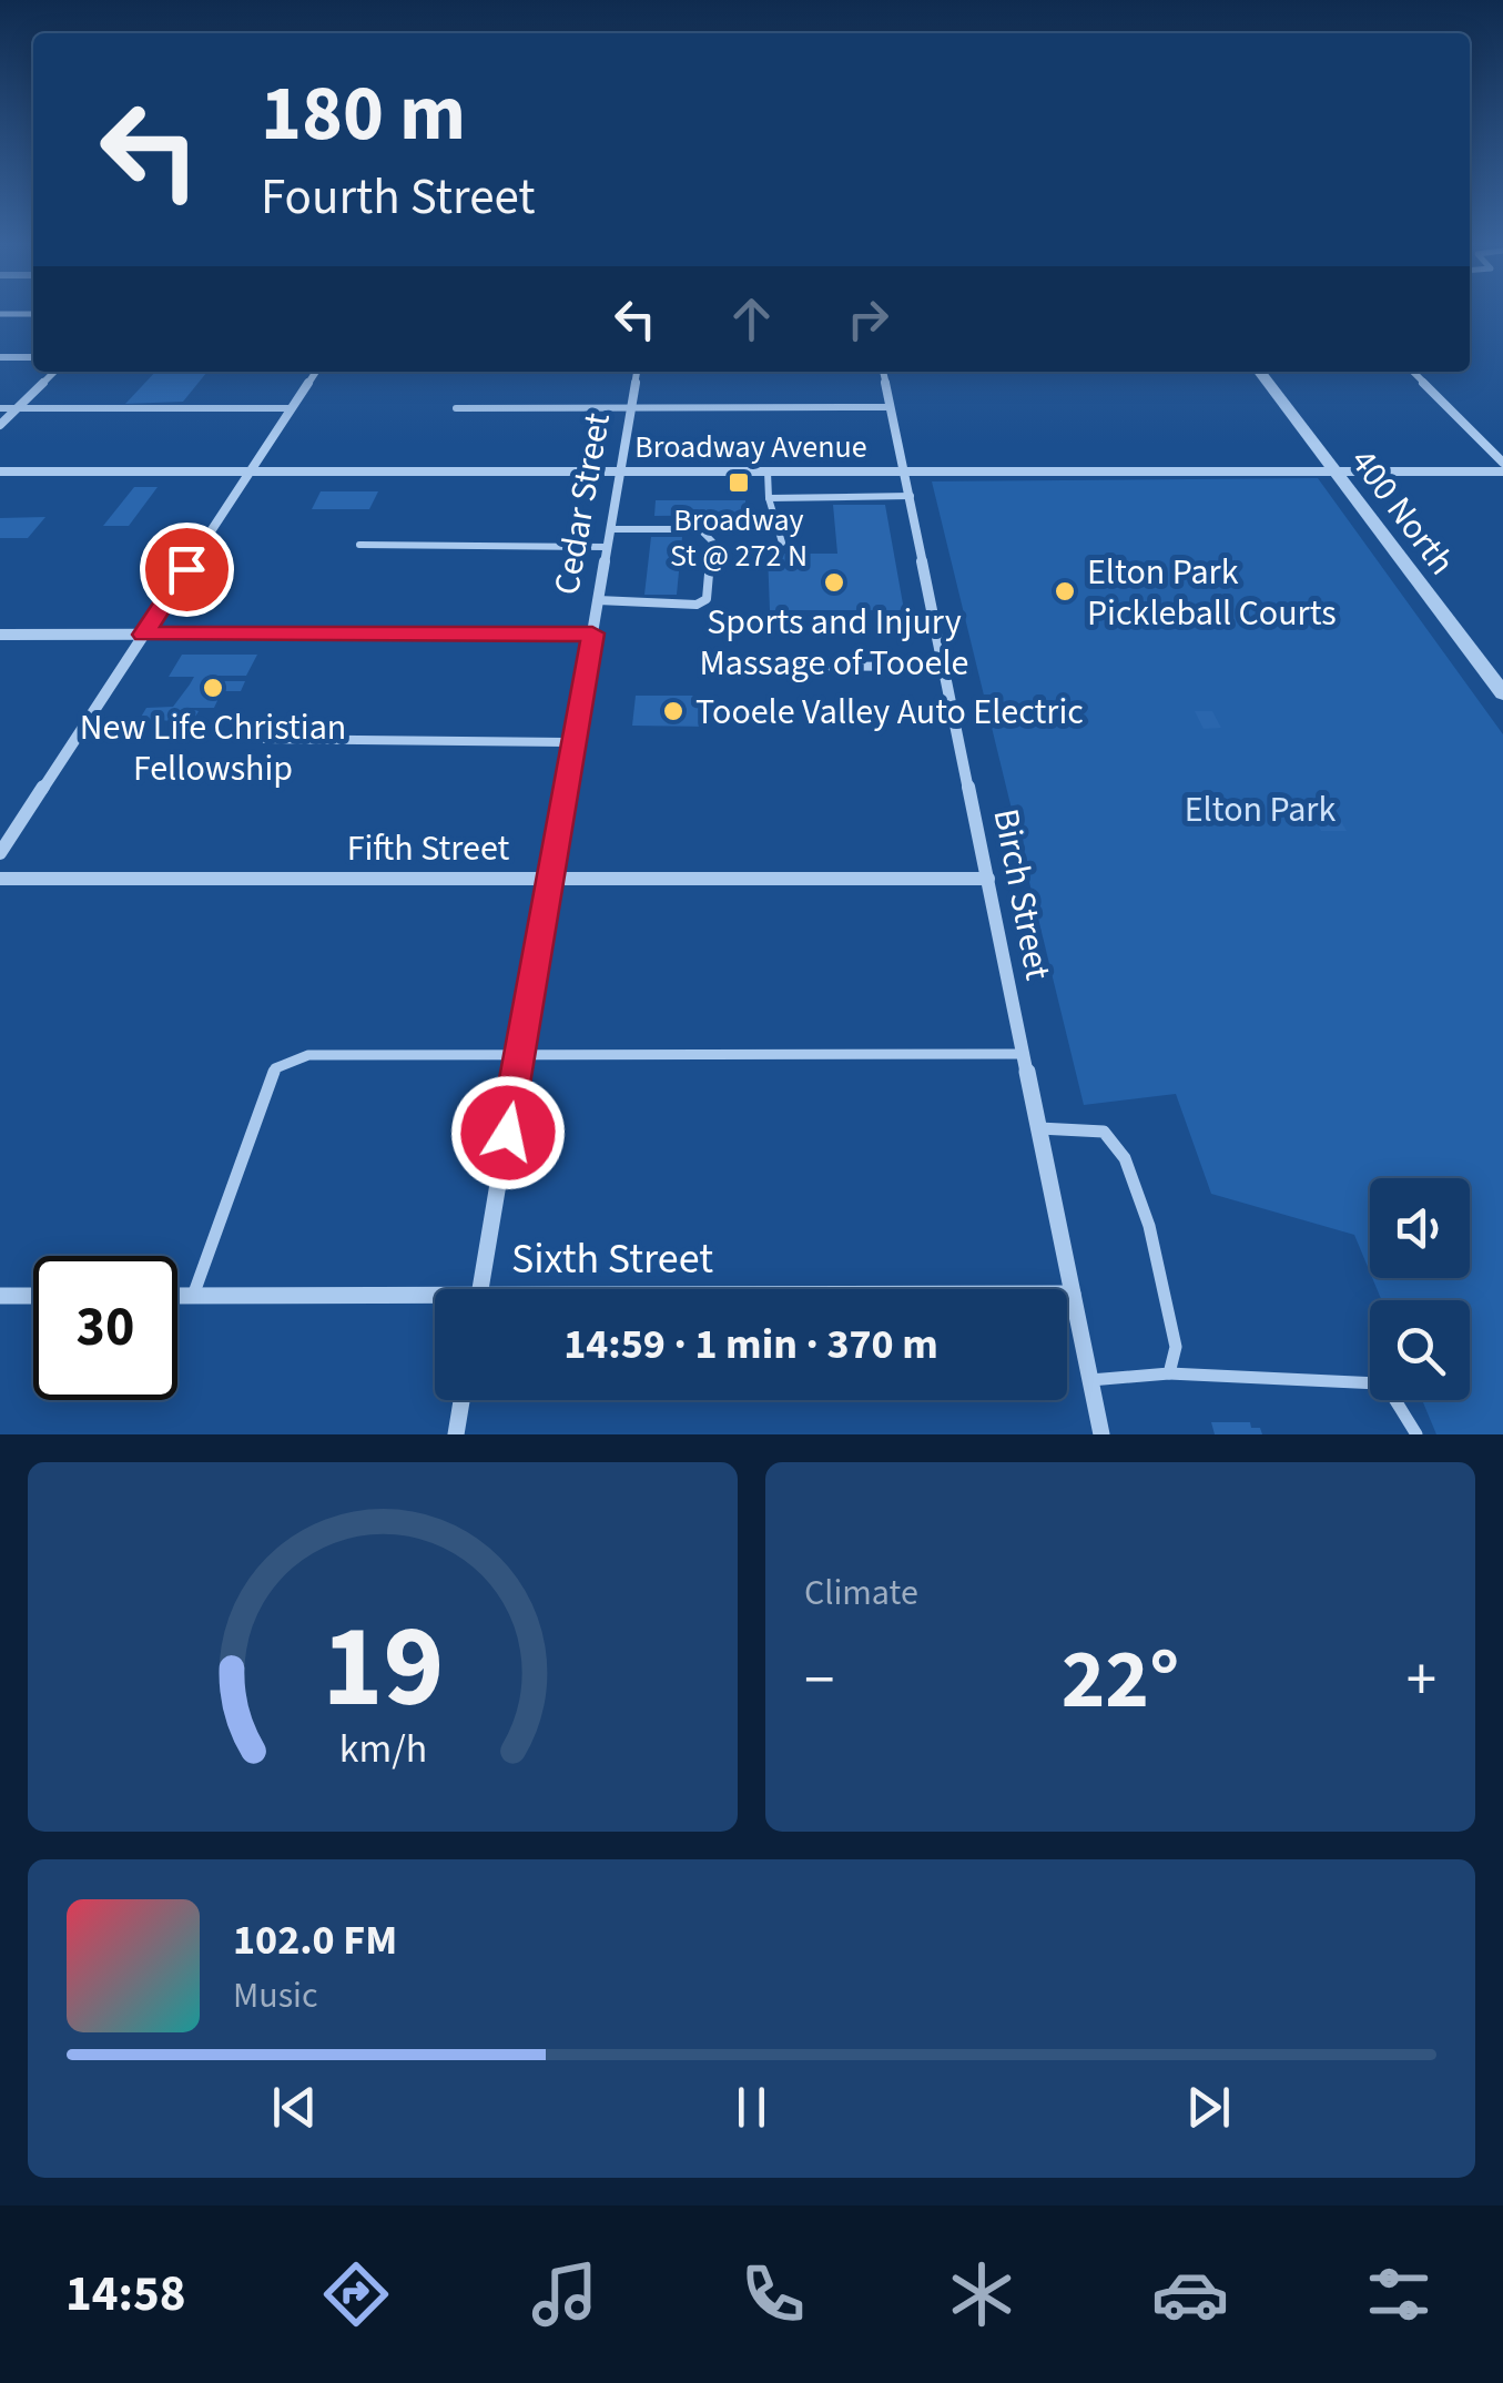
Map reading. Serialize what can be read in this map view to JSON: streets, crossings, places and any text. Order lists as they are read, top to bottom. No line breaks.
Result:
{"streets":{"street":["Broadway Avenue","Cedar Street","400 North","Fifth Street","Birch Street","Sixth Street"]},"crossings":[["Broadway Avenue","Cedar Street"],["Broadway Avenue","400 North"],["Broadway Avenue","Birch Street"],["Cedar Street","Fifth Street"],["Fifth Street","Birch Street"],["Birch Street","Sixth Street"]],"parks":["Elton Park"],"places":{"transit":["Broadway St @ 272 N"],"other":["Sports and Injury Massage of Tooele","Elton Park Pickleball Courts","New Life Christian Fellowship","Tooele Valley Auto Electric"]},"page":{"turn":["180 m","Fourth Street"],"limit":"30","trip":"14:59 · 1 min · 370 m","tile":"Climate","heat":["−","22°","+"],"song":["102.0 FM","Music"],"tabs":"14:58","gauge":["19","km/h"]}}
